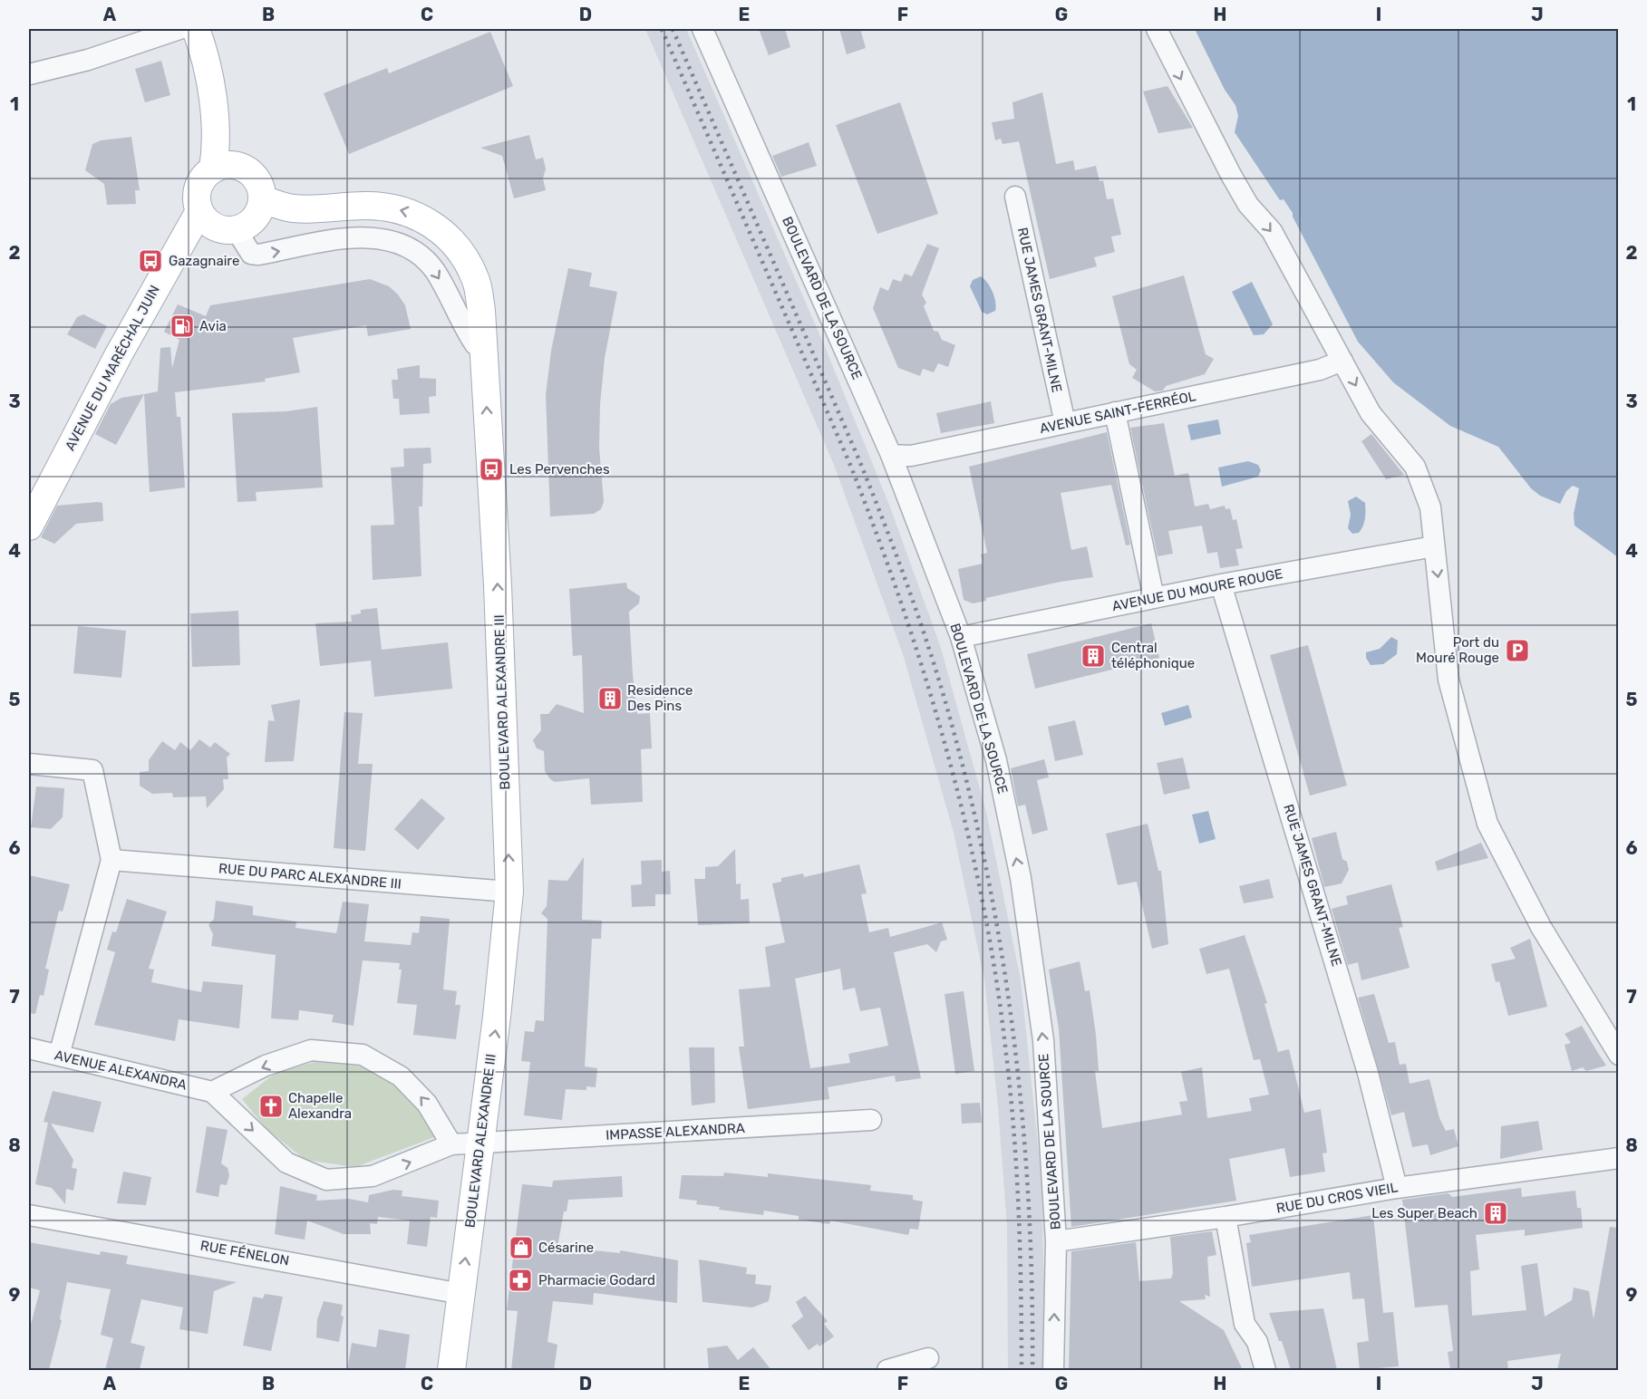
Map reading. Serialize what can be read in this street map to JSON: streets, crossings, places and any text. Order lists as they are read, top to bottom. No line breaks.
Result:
{"streets":{"main road":["AVENUE DU MARÉCHAL JUIN","BOULEVARD ALEXANDRE III"],"street":["BOULEVARD DE LA SOURCE","RUE JAMES GRANT-MILNE","AVENUE SAINT-FERRÉOL","AVENUE DU MOURE ROUGE","RUE DU PARC ALEXANDRE III","AVENUE ALEXANDRA","IMPASSE ALEXANDRA","RUE DU CROS VIEIL","RUE FÉNELON"]},"crossings":[["BOULEVARD DE LA SOURCE","AVENUE SAINT-FERRÉOL"],["BOULEVARD DE LA SOURCE","AVENUE DU MOURE ROUGE"],["BOULEVARD DE LA SOURCE","RUE DU CROS VIEIL"],["RUE JAMES GRANT-MILNE","AVENUE SAINT-FERRÉOL"],["RUE JAMES GRANT-MILNE","AVENUE DU MOURE ROUGE"],["RUE JAMES GRANT-MILNE","RUE DU CROS VIEIL"],["AVENUE DU MARÉCHAL JUIN","BOULEVARD ALEXANDRE III"],["BOULEVARD ALEXANDRE III","RUE DU PARC ALEXANDRE III"],["BOULEVARD ALEXANDRE III","IMPASSE ALEXANDRA"],["BOULEVARD ALEXANDRE III","RUE FÉNELON"]],"one_way":["BOULEVARD DE LA SOURCE","BOULEVARD ALEXANDRE III"],"places":{"bus stop":["Gazagnaire","Les Pervenches"],"fuel station":["Avia"],"parking":["Port du Mouré Rouge"],"building":["Central téléphonique","Residence Des Pins","Les Super Beach"],"church":["Chapelle Alexandra"],"shop":["Césarine"],"pharmacy":["Pharmacie Godard"]},"grid":{"columns":["A","B","C","D","E","F","G","H","I","J"],"rows":["1","2","3","4","5","6","7","8","9"]}}
